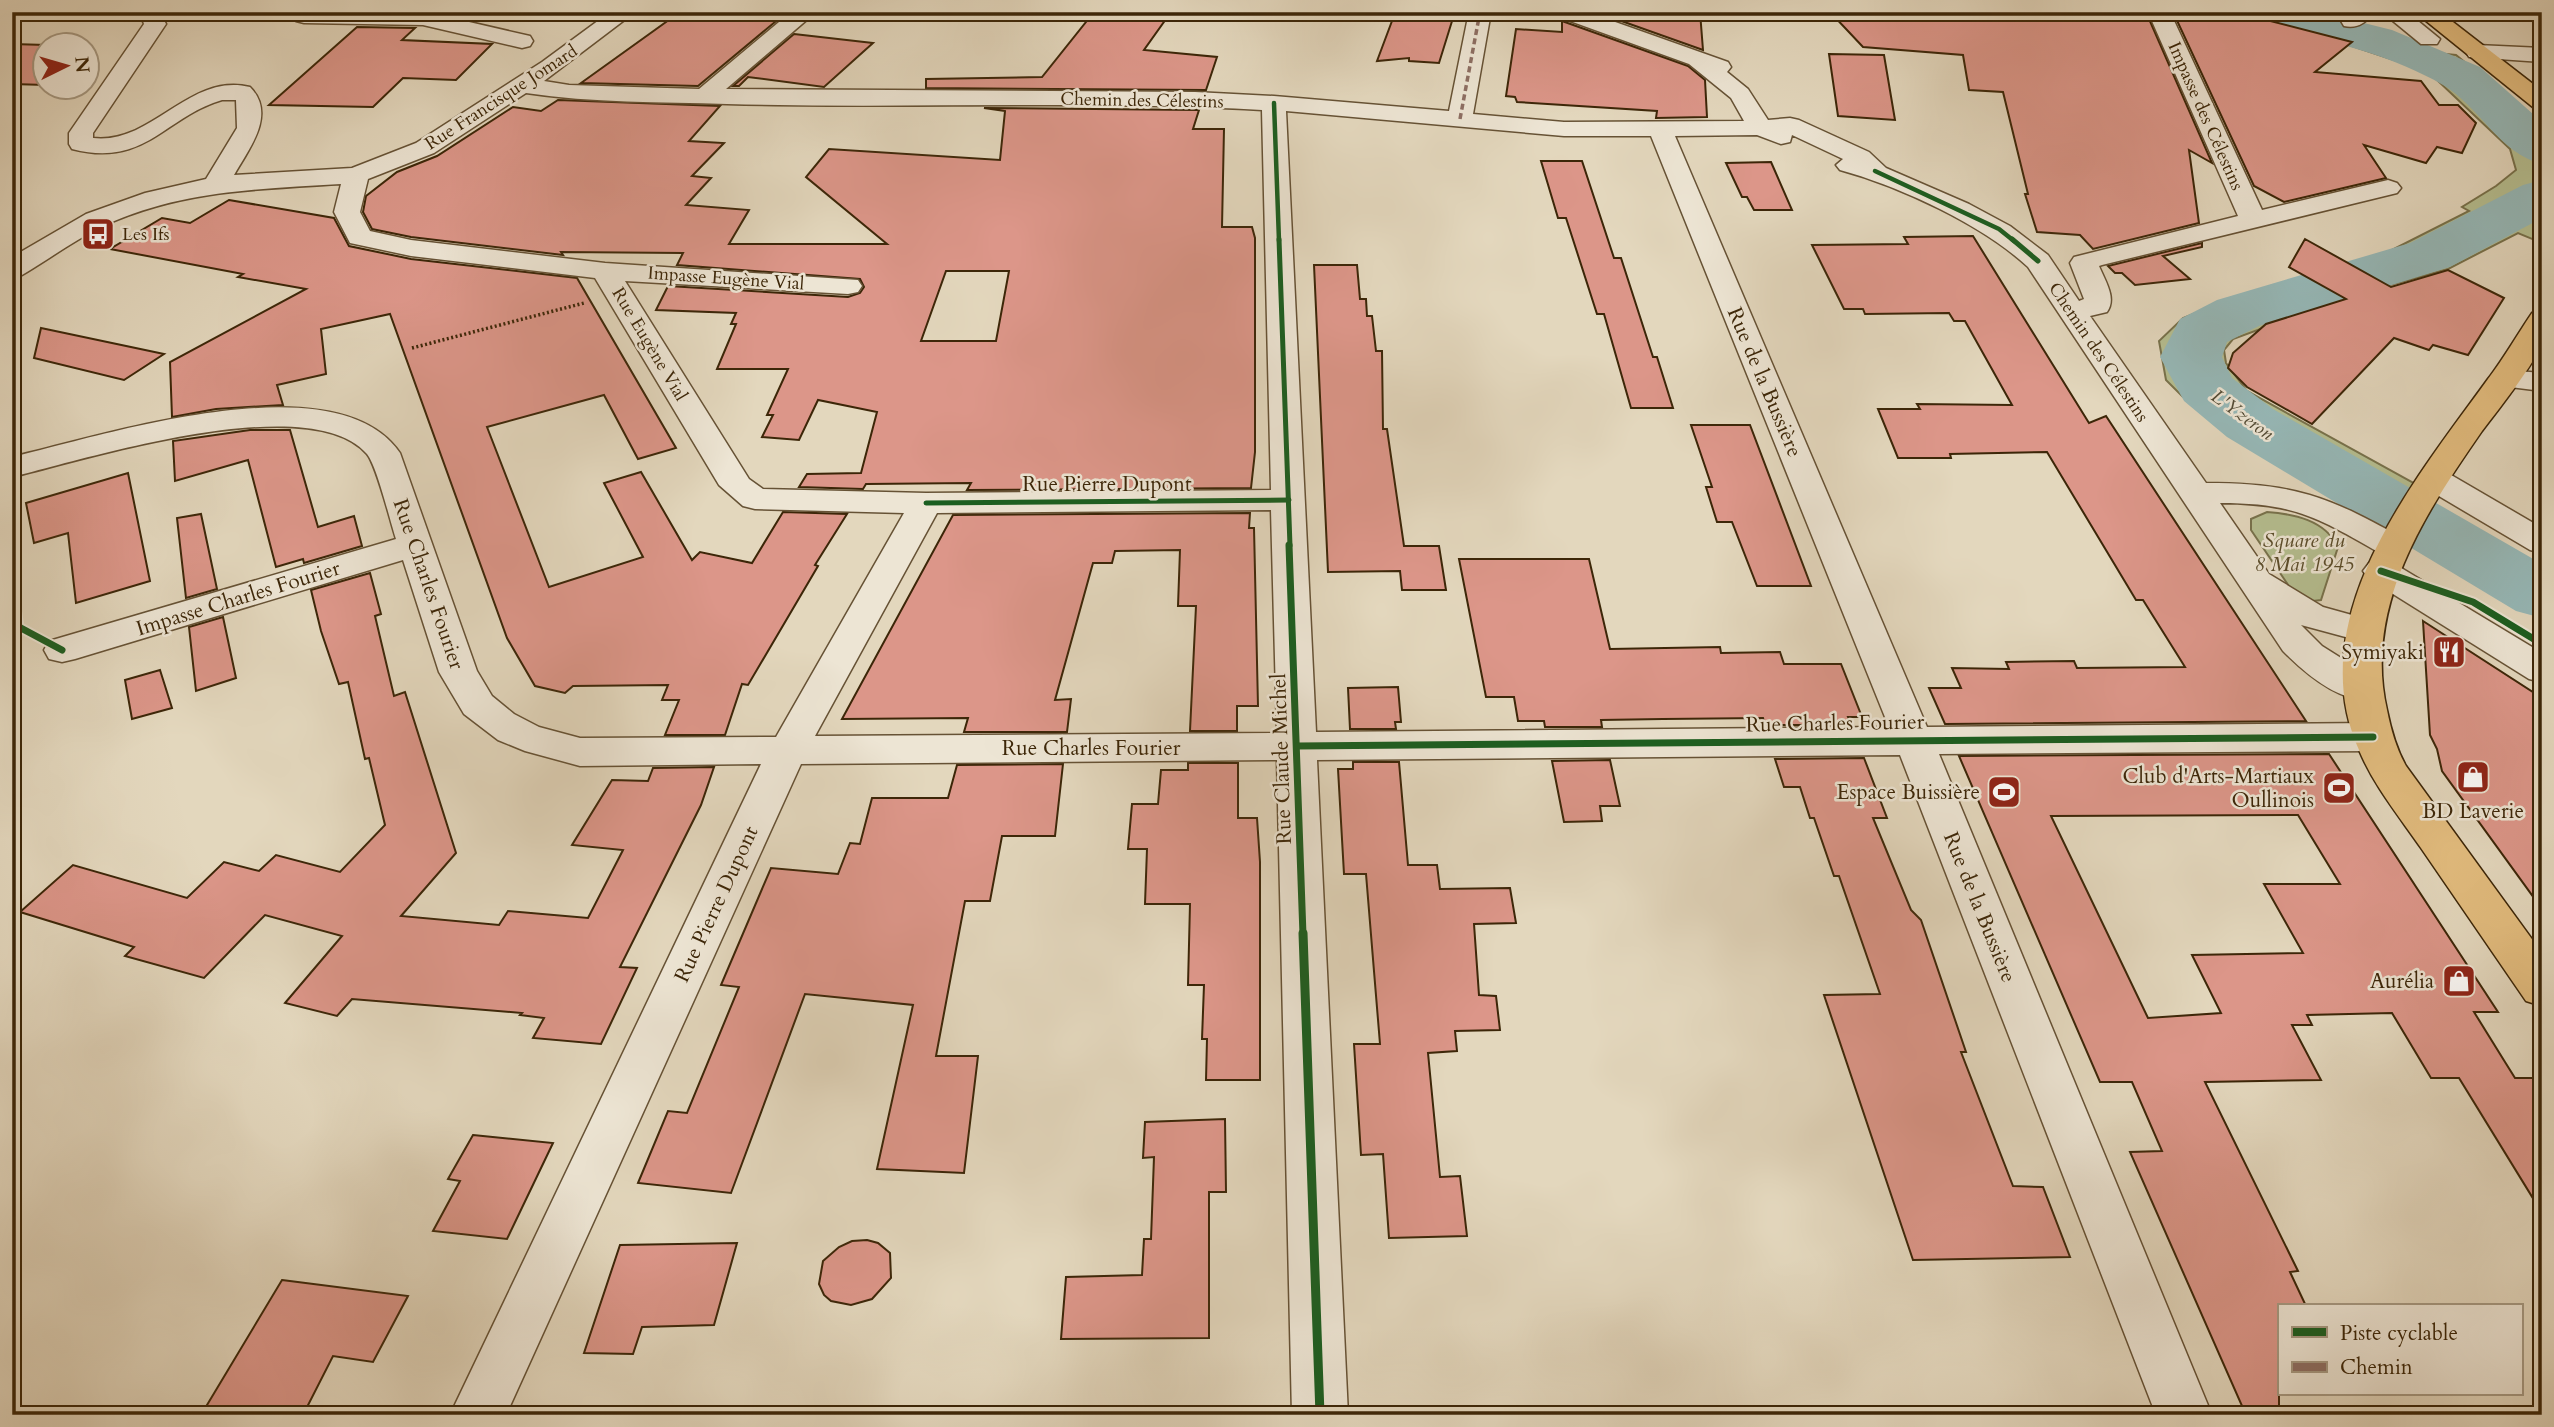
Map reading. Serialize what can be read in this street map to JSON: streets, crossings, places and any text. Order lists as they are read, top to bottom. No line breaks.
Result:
{"streets":{"street":["Rue Francisque Jomard","Chemin des Célestins","Impasse des Célestins","Impasse Eugène Vial","Rue Eugène Vial","Rue de la Bussière","Rue Pierre Dupont","Rue Charles Fourier","Impasse Charles Fourier","Rue Claude Michel"]},"crossings":[["Rue Francisque Jomard","Chemin des Célestins"],["Rue Francisque Jomard","Rue Eugène Vial"],["Chemin des Célestins","Rue de la Bussière"],["Chemin des Célestins","Rue Claude Michel"],["Impasse Eugène Vial","Rue Eugène Vial"],["Rue Eugène Vial","Rue Pierre Dupont"],["Rue de la Bussière","Rue Charles Fourier"],["Rue Pierre Dupont","Rue Charles Fourier"],["Rue Pierre Dupont","Rue Claude Michel"],["Rue Charles Fourier","Impasse Charles Fourier"],["Rue Charles Fourier","Rue Claude Michel"]],"water":["L'Yzeron"],"parks":["Square du 8 Mai 1945"],"places":{"bus stop":["Les Ifs"],"restaurant":["Symiyaki"],"shop":["BD Laverie","Aurélia"],"sports":["Club d'Arts-Martiaux Oullinois","Espace Buissière"]},"legend":["Piste cyclable","Chemin"],"north":"right"}
